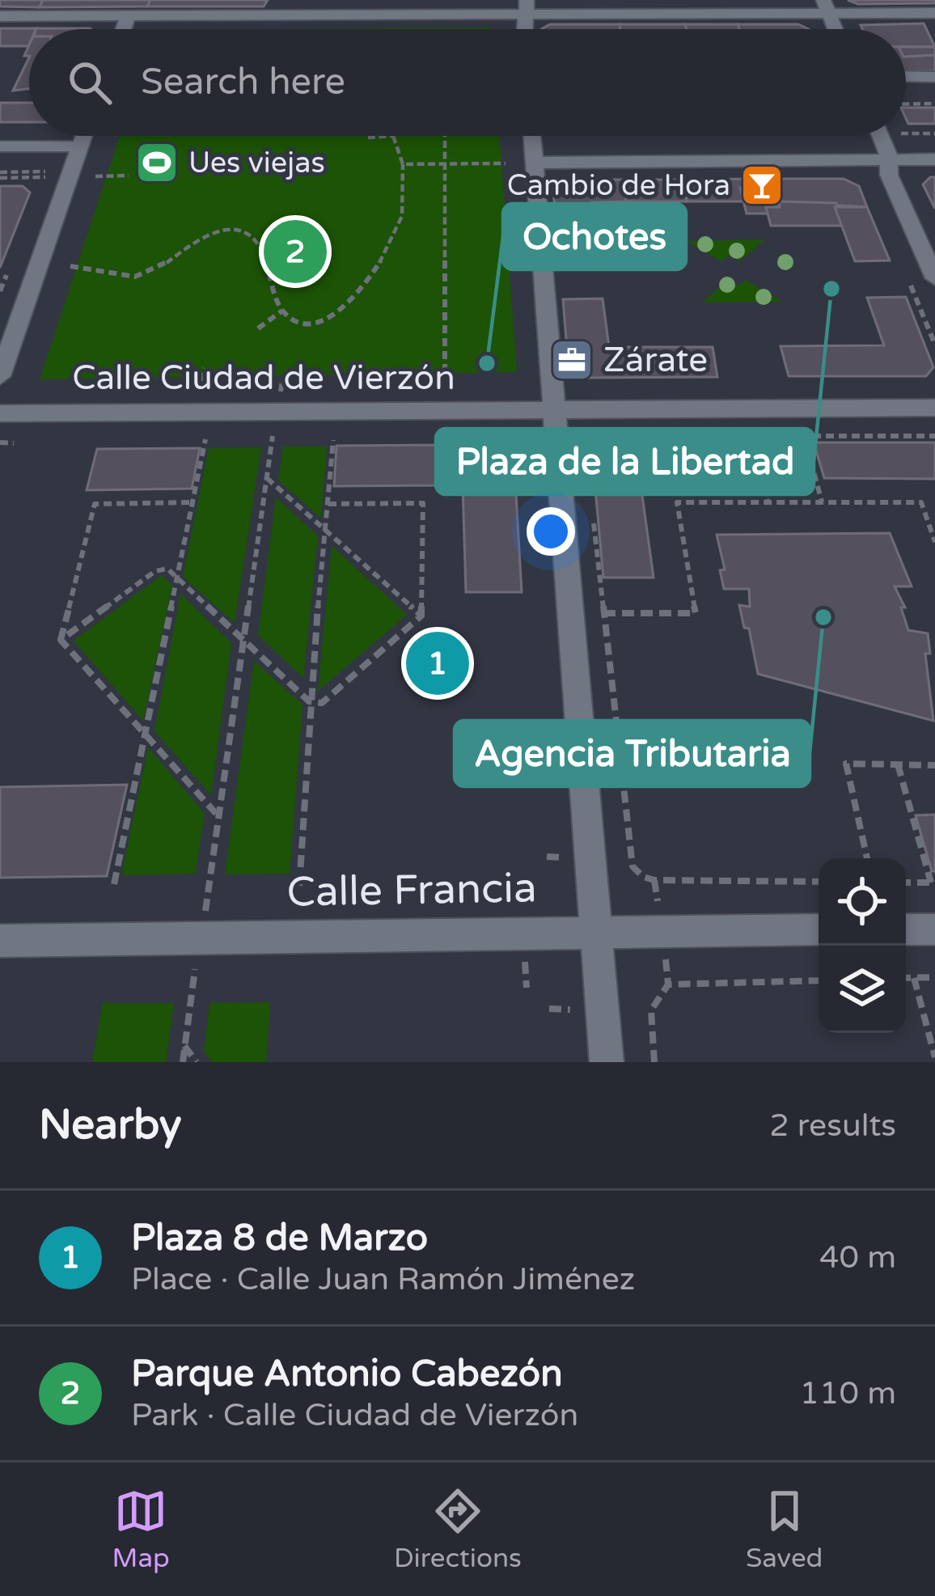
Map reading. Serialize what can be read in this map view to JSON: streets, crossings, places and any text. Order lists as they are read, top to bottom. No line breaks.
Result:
{"streets":{"street":["Calle Ciudad de Vierzón","Calle Francia"]},"places":{"sports":["Ues viejas"],"bar":["Cambio de Hora"],"other":["Plaza de la Libertad","Ochotes","Agencia Tributaria"],"office":["Zárate"]},"page":{"search":"Search here","pins":["2","1"],"heading":["Nearby","2 results"],"list":[{"mark":"1","name":"Plaza 8 de Marzo","note":"Place · Calle Juan Ramón Jiménez","value":"40 m"},{"mark":"2","name":"Parque Antonio Cabezón","note":"Park · Calle Ciudad de Vierzón","value":"110 m"}],"nav":["Map","Directions","Saved"]}}
